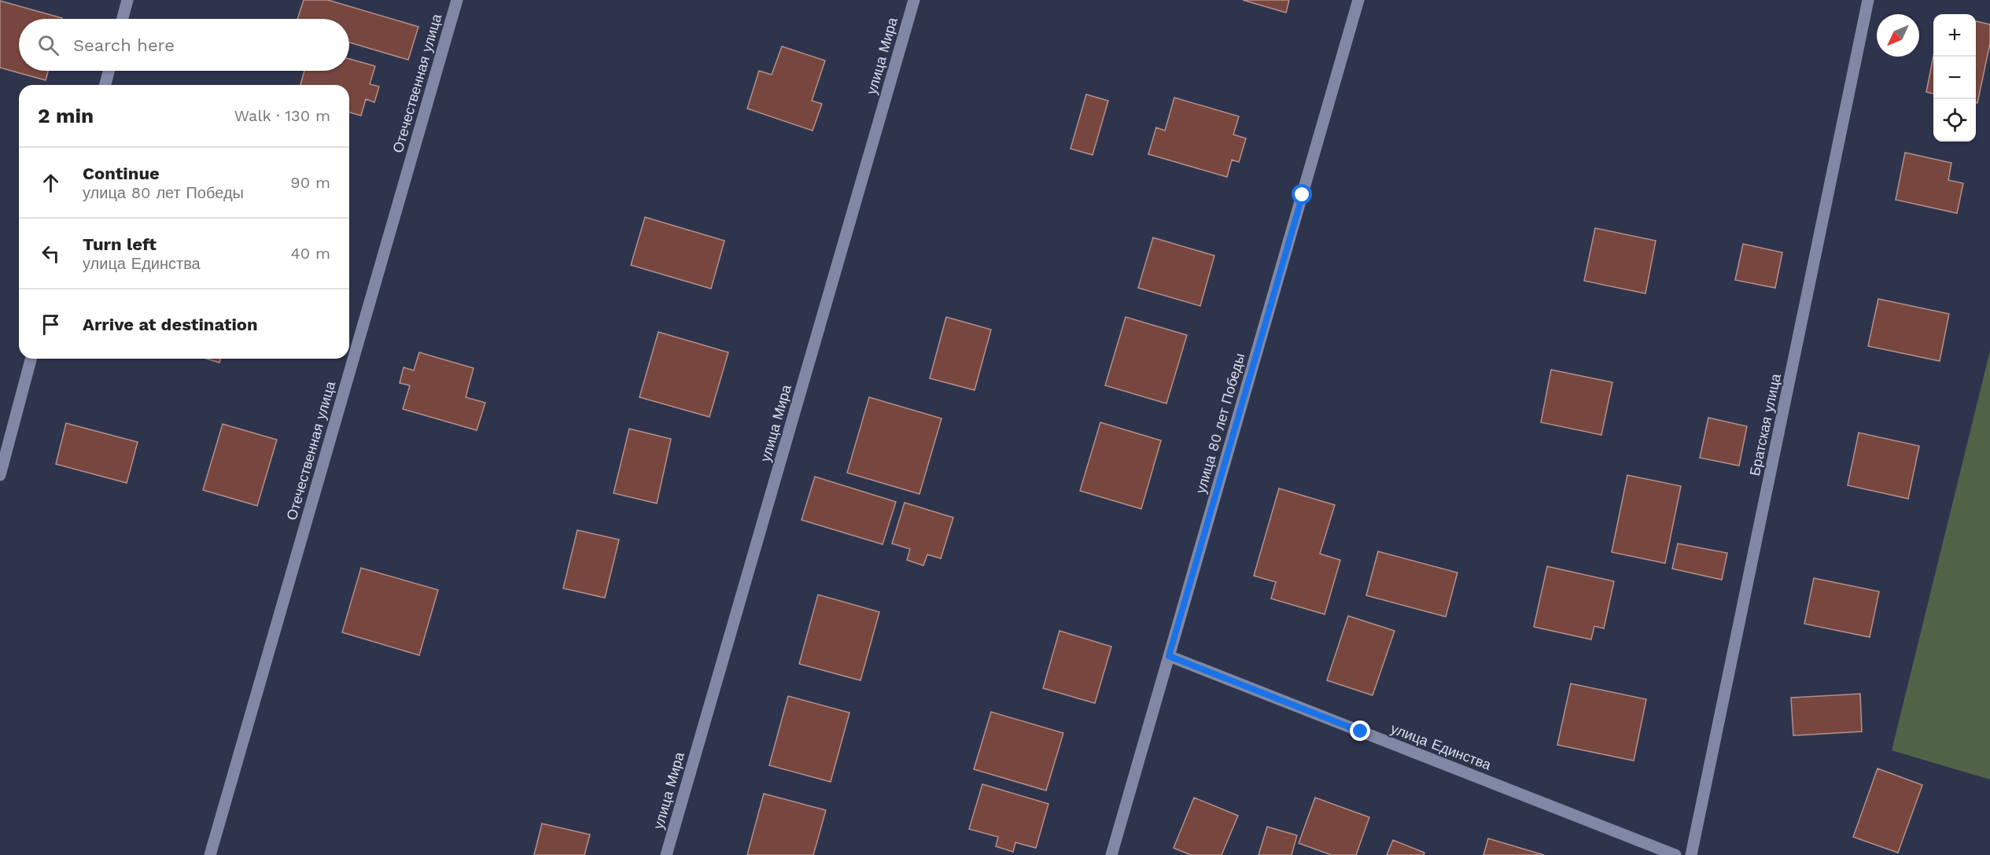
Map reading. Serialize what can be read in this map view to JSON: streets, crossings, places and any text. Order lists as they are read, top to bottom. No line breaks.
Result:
{"streets":{"street":["улица Мира","Отечественная улица","улица 80 лет Победы","Братская улица","улица Единства"]},"crossings":[["улица 80 лет Победы","улица Единства"]],"north":"bottom left","page":{"map_buttons":["+","−"],"search":"Search here","heading":["2 min","Walk · 130 m"],"list":[["Continue","улица 80 лет Победы","90 m"],["Turn left","улица Единства","40 m"],"Arrive at destination"]}}
